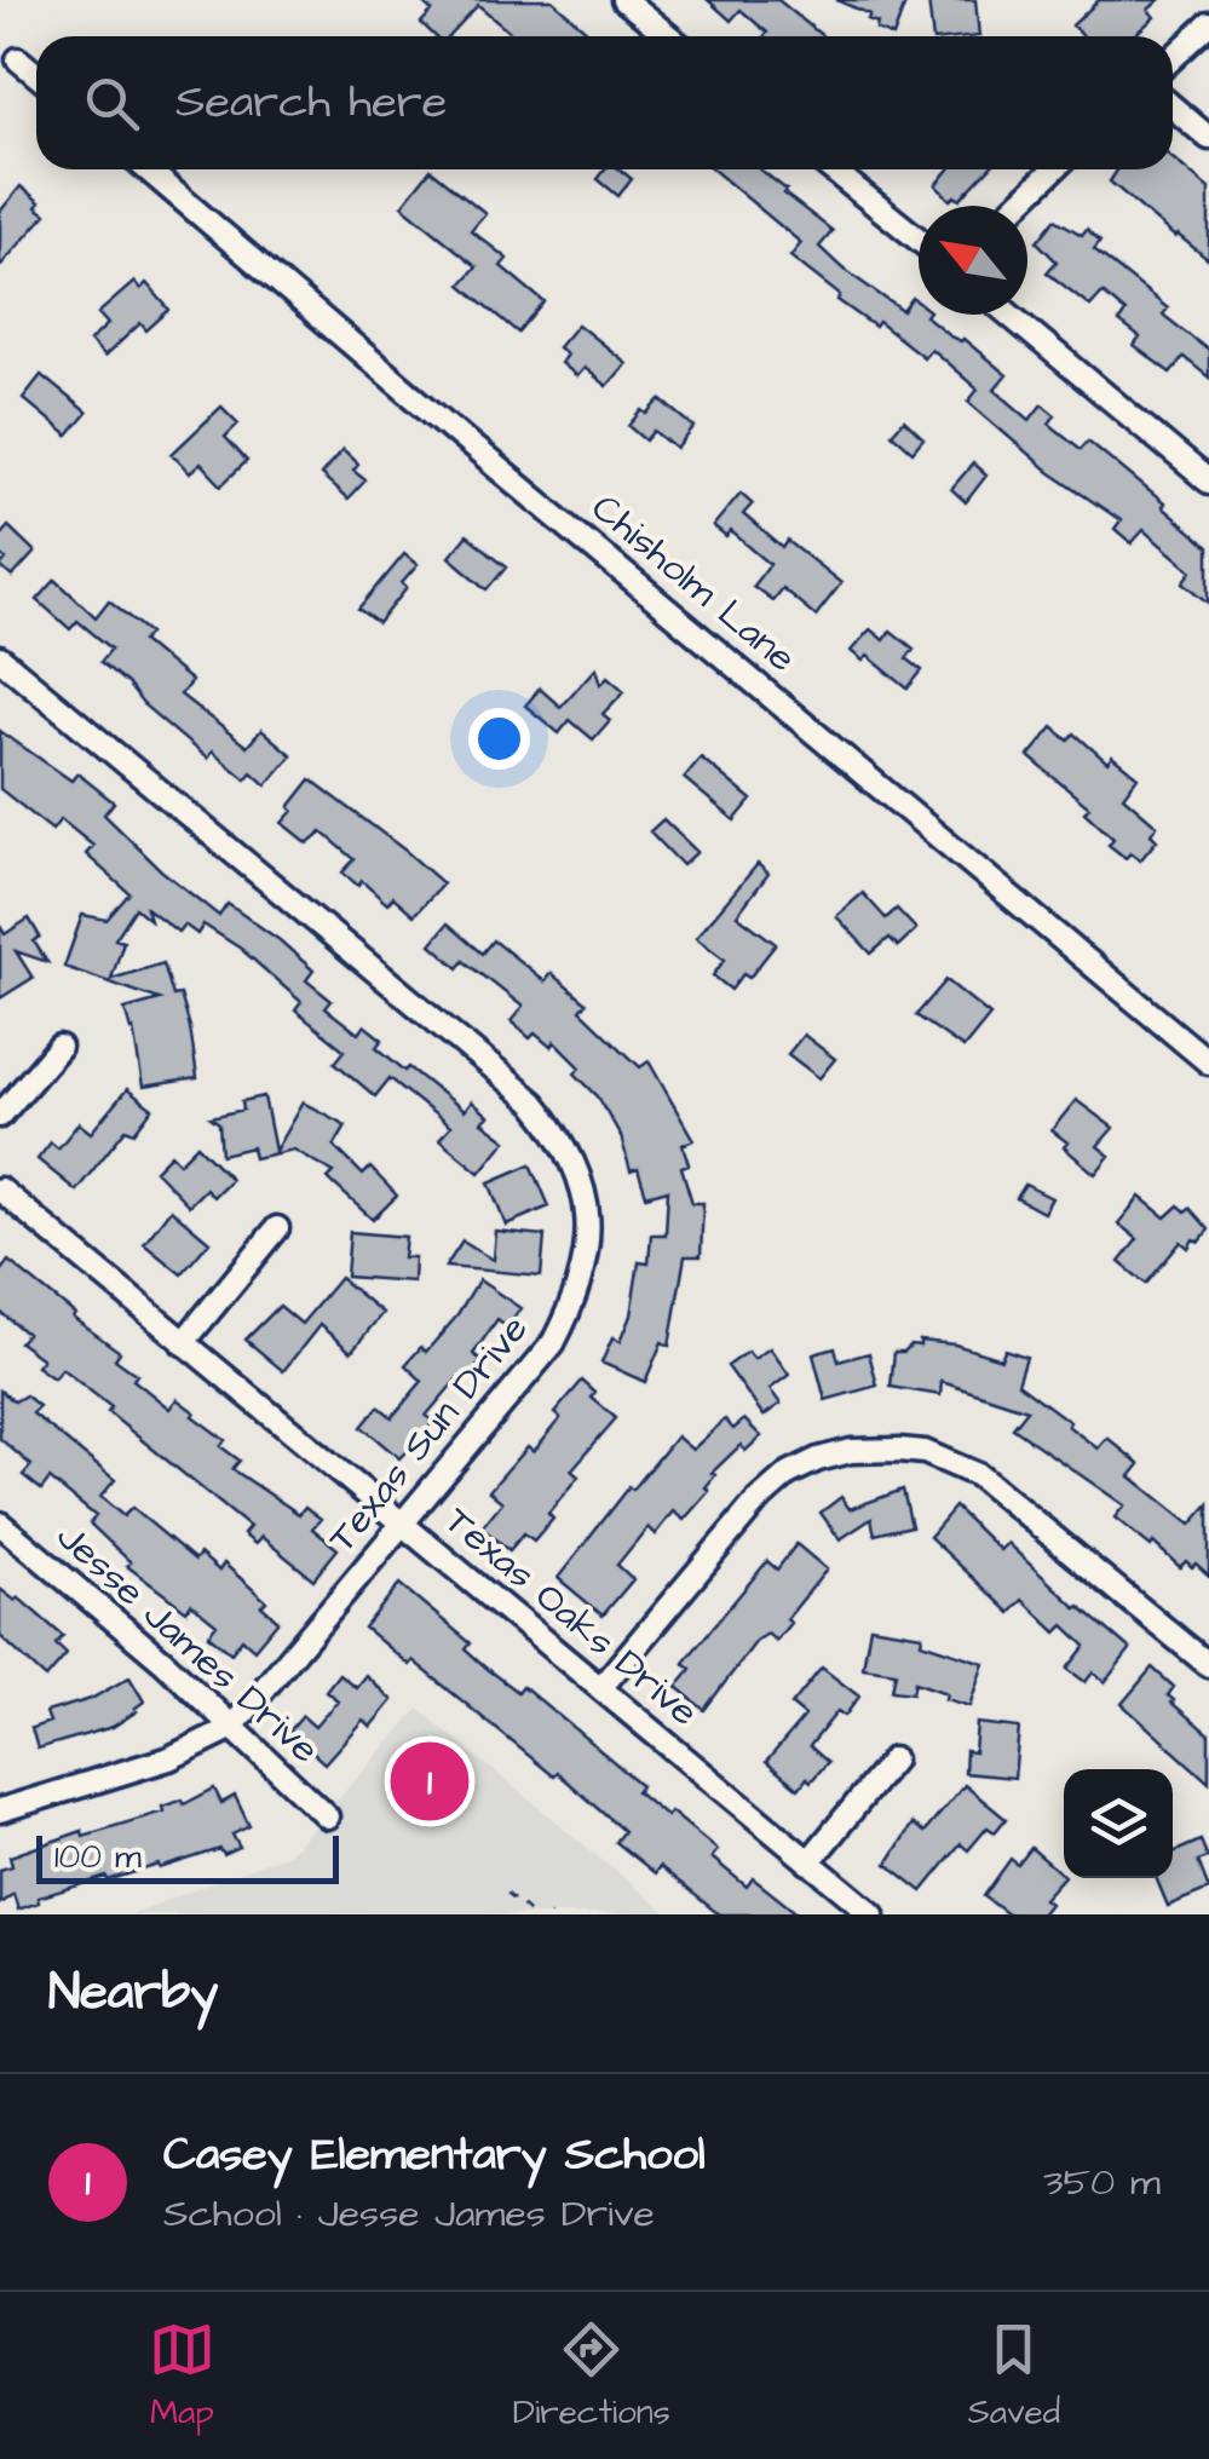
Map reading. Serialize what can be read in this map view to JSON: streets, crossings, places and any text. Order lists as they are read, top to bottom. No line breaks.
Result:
{"streets":{"street":["Chisholm Lane","Texas Sun Drive","Texas Oaks Drive","Jesse James Drive"]},"crossings":[["Texas Sun Drive","Texas Oaks Drive"],["Texas Sun Drive","Jesse James Drive"]],"scale_bar":"100 m","north":"top left","page":{"search":"Search here","pins":"1","scale":"100 m","heading":"Nearby","list":[{"mark":"1","name":"Casey Elementary School","note":"School · Jesse James Drive","value":"350 m"}],"nav":["Map","Directions","Saved"]}}
